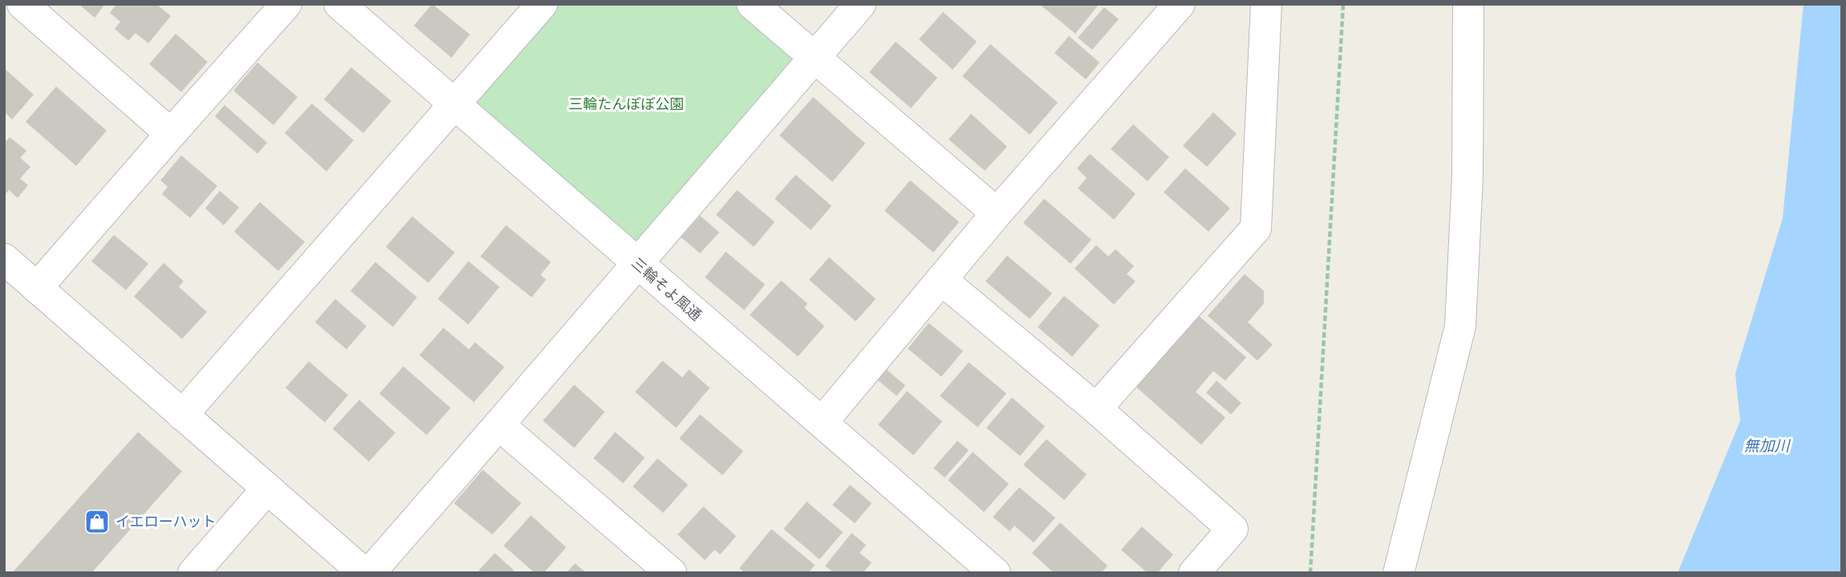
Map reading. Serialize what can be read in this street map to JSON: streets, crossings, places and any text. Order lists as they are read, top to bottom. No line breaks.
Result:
{"streets":{"street":["三輪そよ風通"]},"water":["無加川"],"parks":["三輪たんぽぽ公園"],"places":{"shop":["イエローハット"]}}
